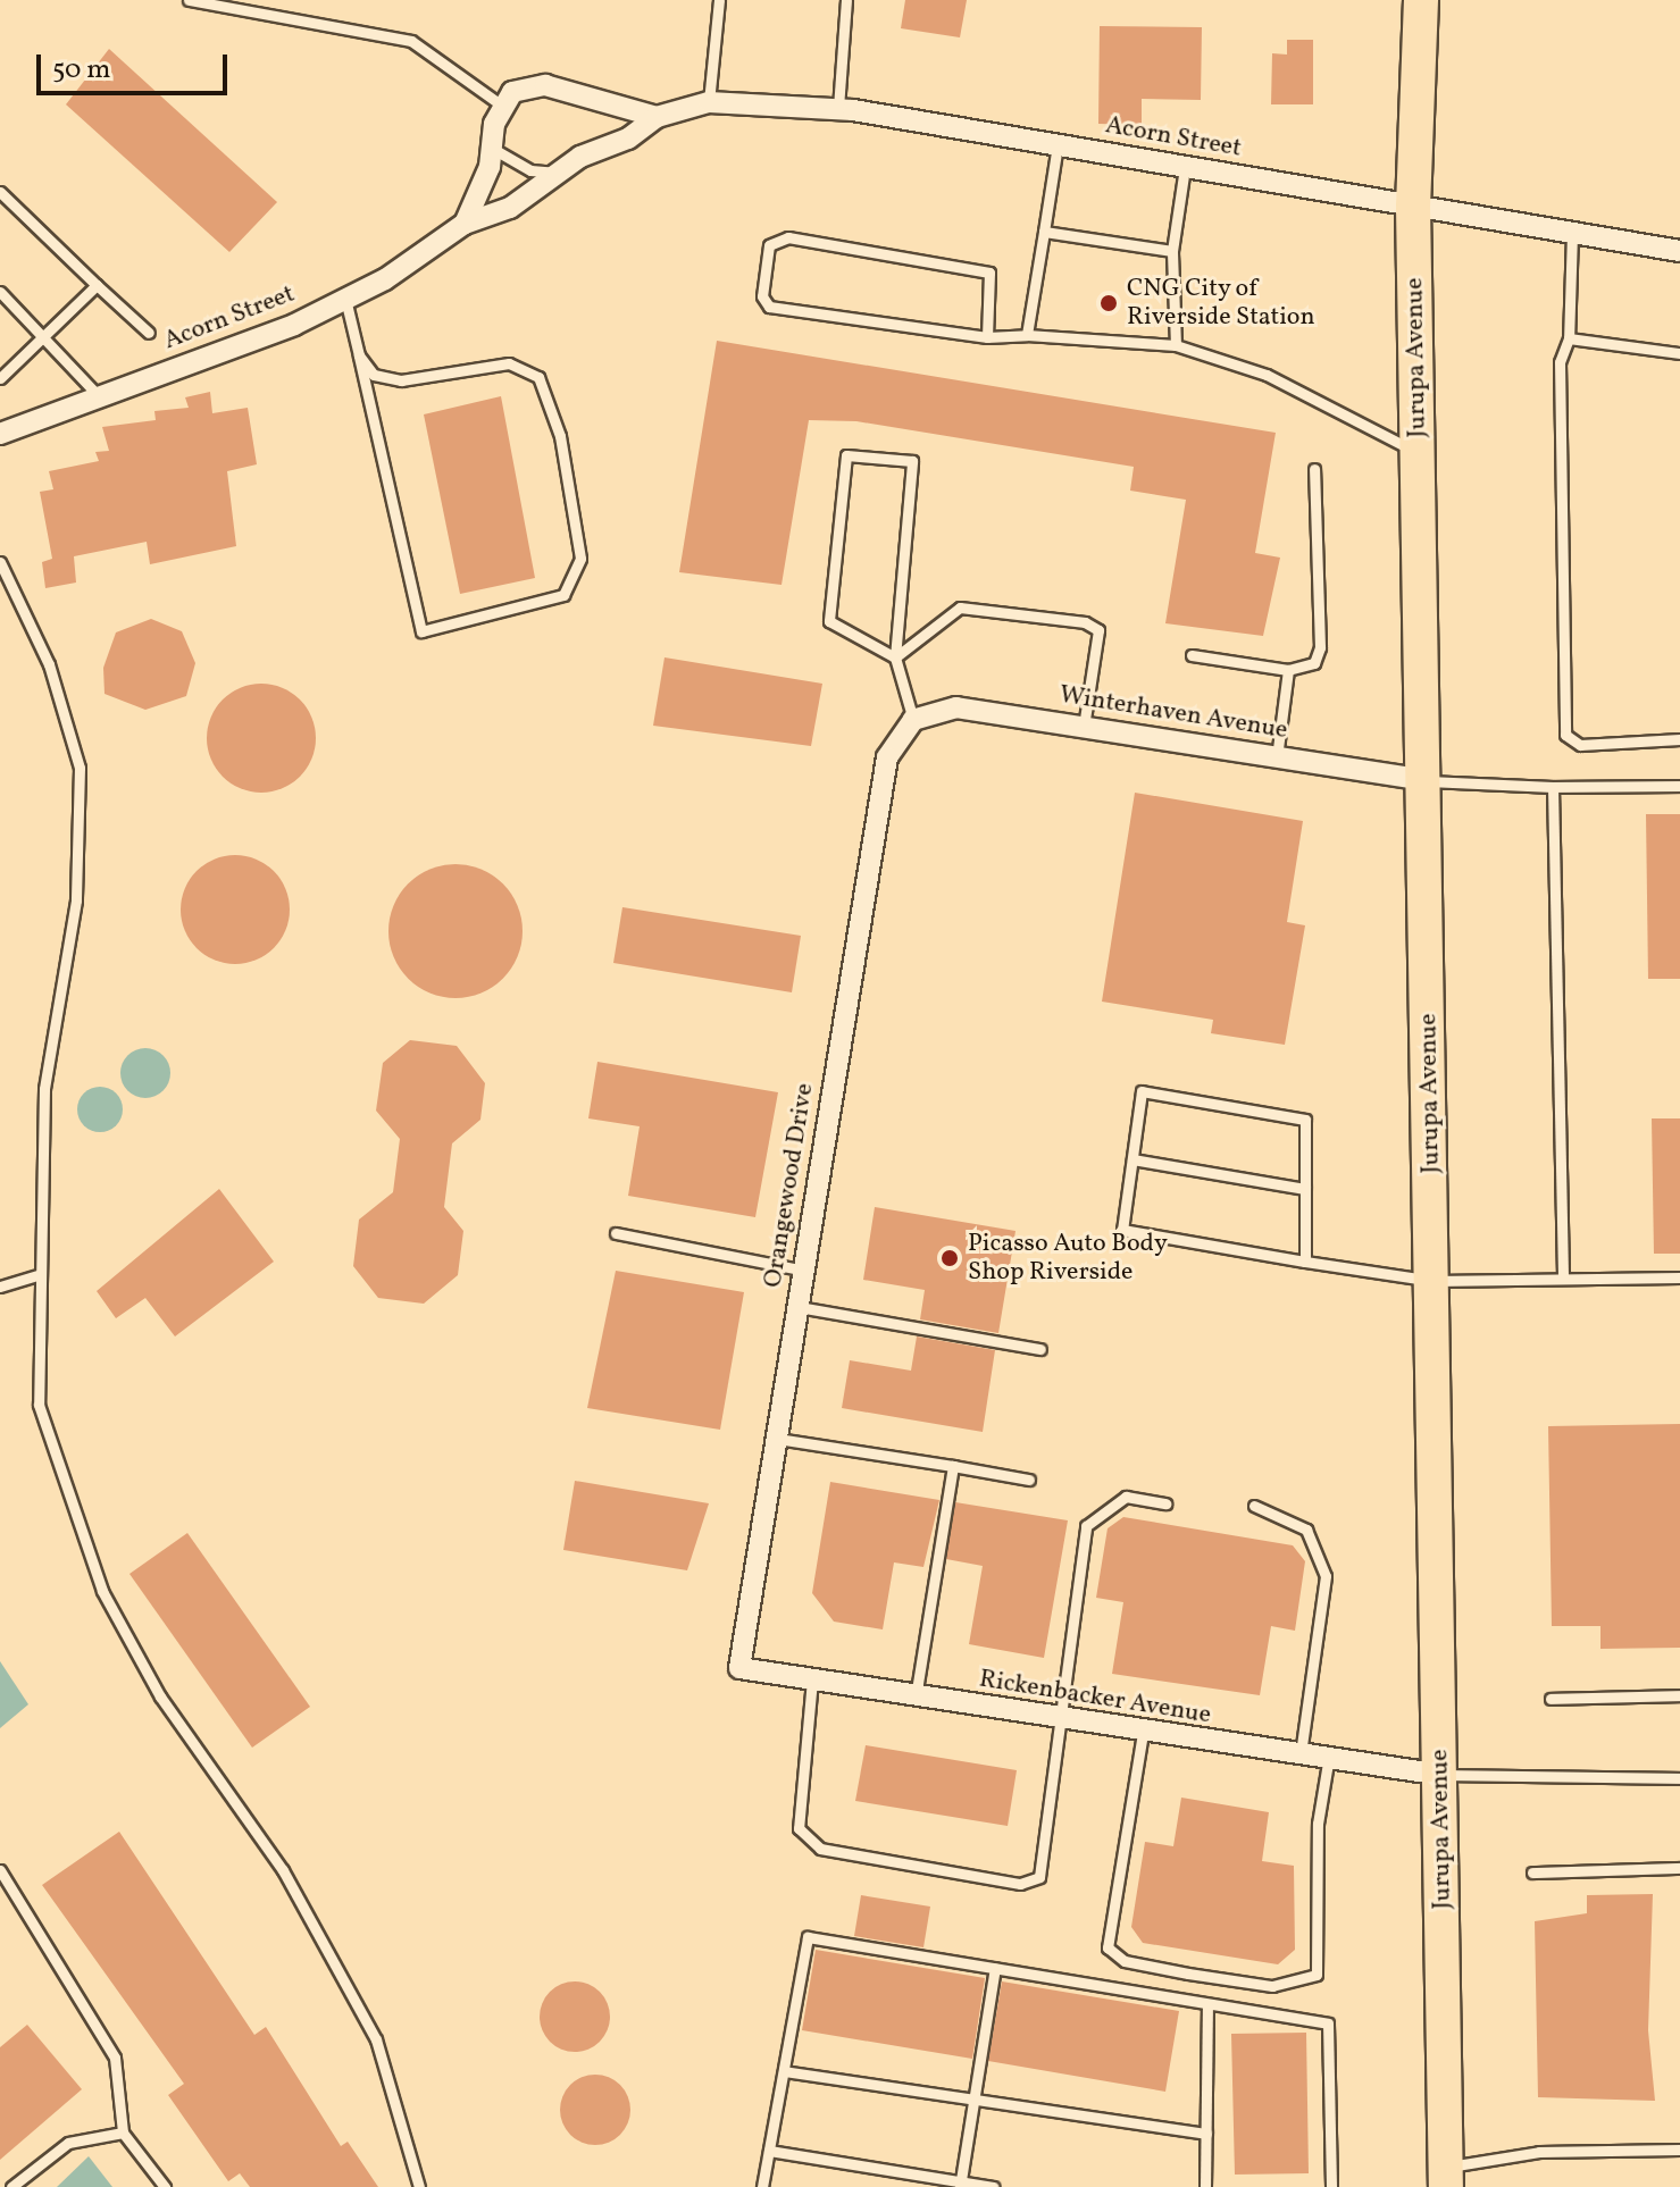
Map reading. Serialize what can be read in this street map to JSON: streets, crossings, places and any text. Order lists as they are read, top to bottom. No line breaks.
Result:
{"streets":{"main road":["Jurupa Avenue"],"street":["Acorn Street","Winterhaven Avenue","Orangewood Drive","Rickenbacker Avenue"]},"crossings":[["Acorn Street","Jurupa Avenue"],["Jurupa Avenue","Winterhaven Avenue"],["Jurupa Avenue","Rickenbacker Avenue"],["Winterhaven Avenue","Orangewood Drive"],["Orangewood Drive","Rickenbacker Avenue"]],"places":["CNG City of Riverside Station","Picasso Auto Body Shop Riverside"],"scale_bar":"50 m"}
